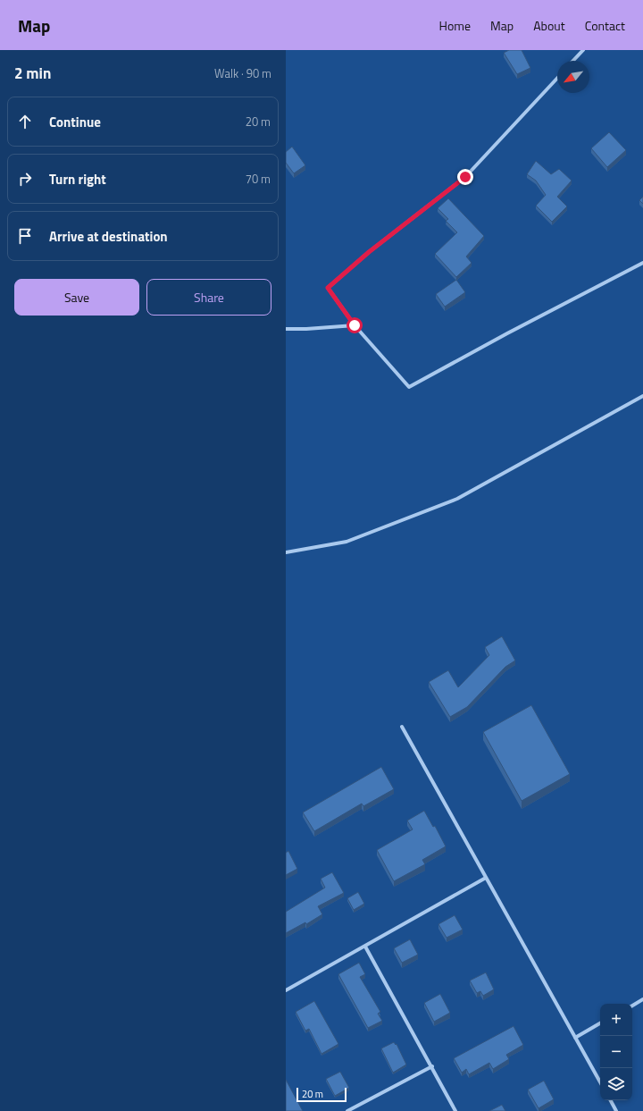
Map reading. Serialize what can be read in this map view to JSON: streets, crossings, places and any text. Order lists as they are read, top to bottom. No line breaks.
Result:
{"scale_bar":"20 m","north":"bottom left","page":{"header":"Map","nav":["Home","Map","About","Contact"],"heading":["2 min","Walk · 90 m"],"list":[["Continue","20 m"],["Turn right","70 m"],"Arrive at destination"],"buttons":["Save","Share"],"map_buttons":["+","−"],"scale":"20 m"}}
